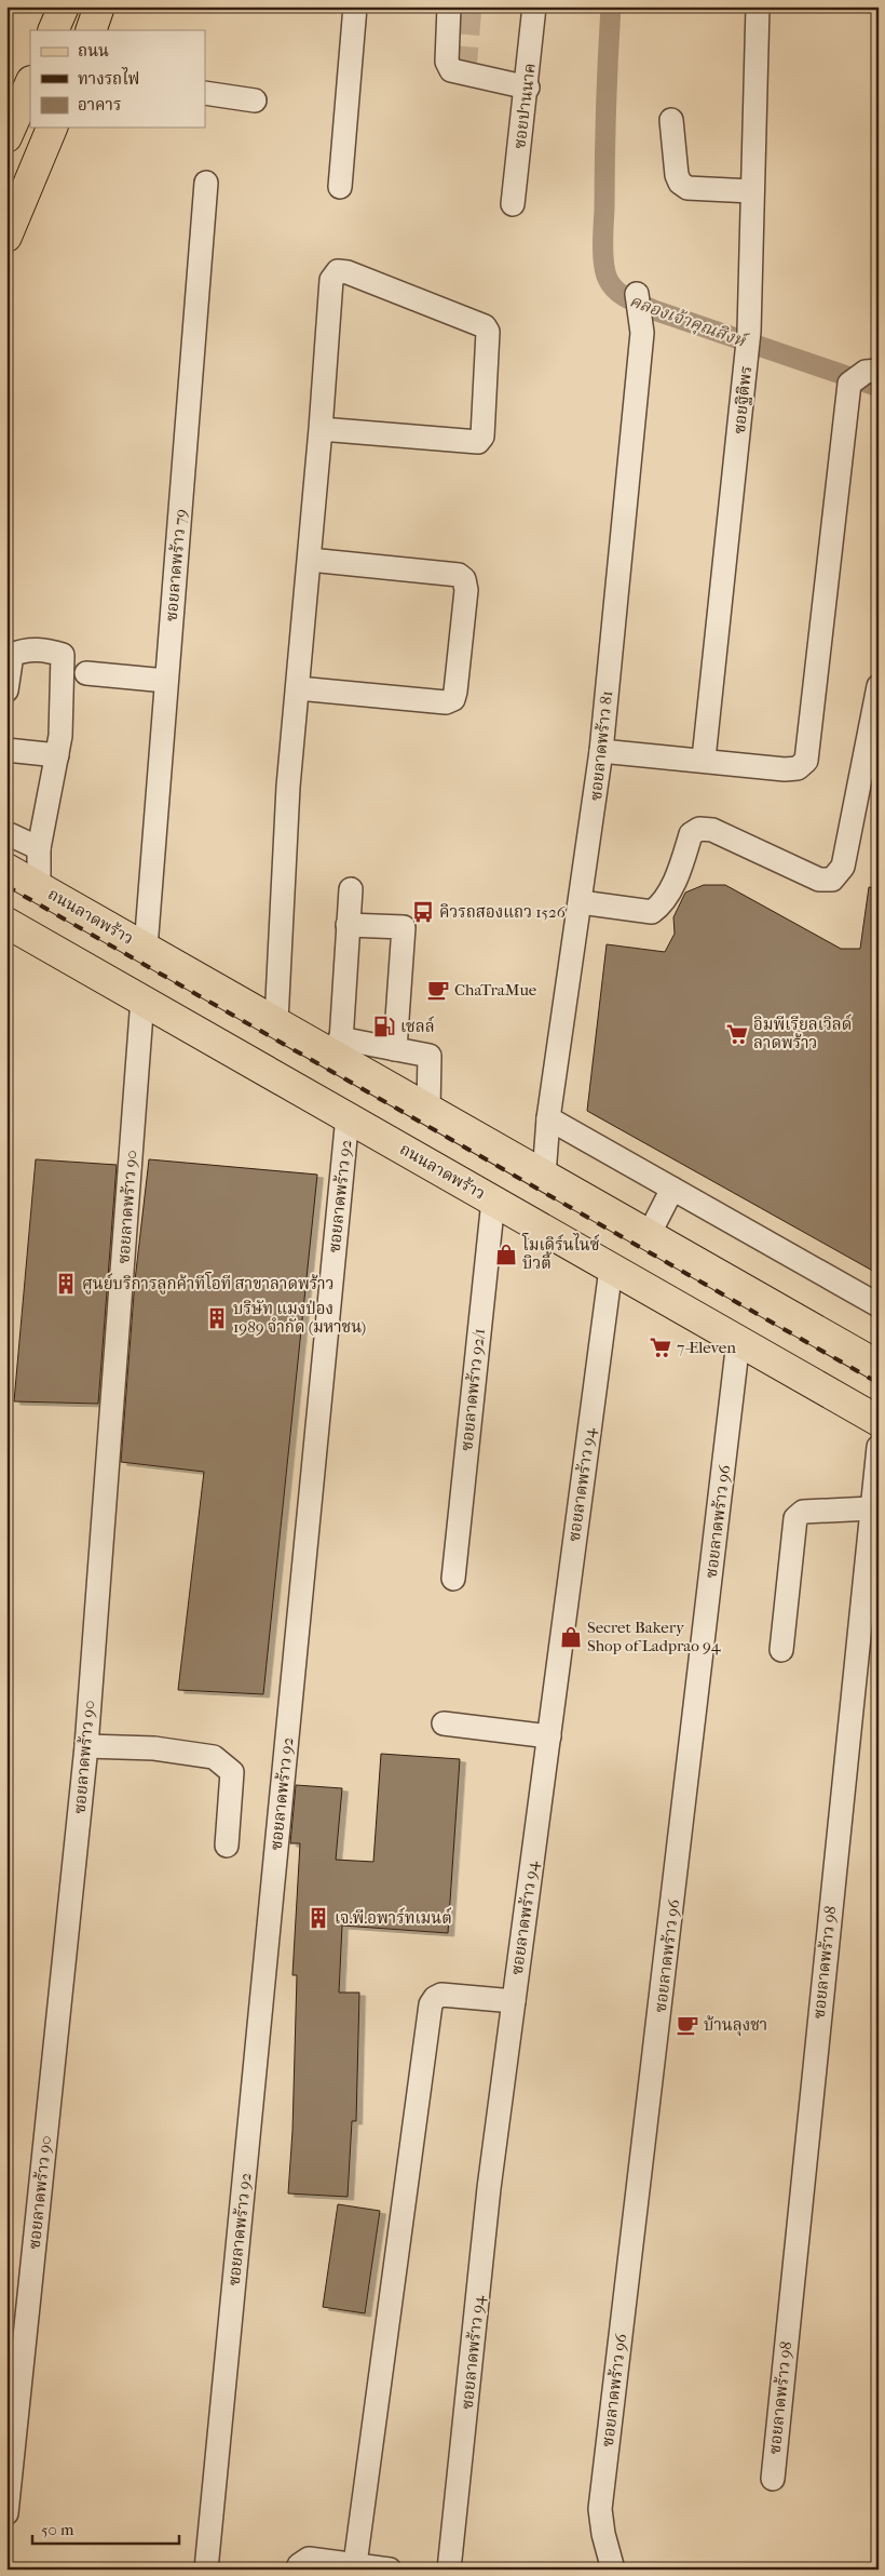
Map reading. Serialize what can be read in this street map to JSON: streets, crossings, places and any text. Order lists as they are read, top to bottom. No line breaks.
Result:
{"streets":{"main road":["ถนนลาดพร้าว"],"street":["ซอยปานนาค","ซอยฐิติพร","ซอยลาดพร้าว 79","ซอยลาดพร้าว 81","ซอยลาดพร้าว 92","ซอยลาดพร้าว 90","ซอยลาดพร้าว 92/1","ซอยลาดพร้าว 94","ซอยลาดพร้าว 96","ซอยลาดพร้าว 98"]},"crossings":[["ซอยลาดพร้าว 79","ถนนลาดพร้าว"],["ซอยลาดพร้าว 81","ถนนลาดพร้าว"],["ถนนลาดพร้าว","ซอยลาดพร้าว 92"],["ถนนลาดพร้าว","ซอยลาดพร้าว 90"],["ถนนลาดพร้าว","ซอยลาดพร้าว 92/1"],["ถนนลาดพร้าว","ซอยลาดพร้าว 94"],["ถนนลาดพร้าว","ซอยลาดพร้าว 96"]],"water":["คลองเจ้าคุณสิงห์"],"places":{"bus stop":["คิวรถสองแถว 1526"],"cafe":["ChaTraMue","บ้านลุงชา"],"fuel station":["เชลล์"],"supermarket":["อิมพีเรียลเวิลด์ ลาดพร้าว","7-Eleven"],"shop":["โมเดิร์นไนซ์ บิวตี้","Secret Bakery Shop of Ladprao 94"],"building":["ศูนย์บริการลูกค้าทีโอที สาขาลาดพร้าว","บริษัท แมงป่อง 1989 จำกัด (มหาชน)","เจ.พี.อพาร์ทเมนต์"]},"legend":["ถนน","ทางรถไฟ","อาคาร"],"scale_bar":"50 m"}
